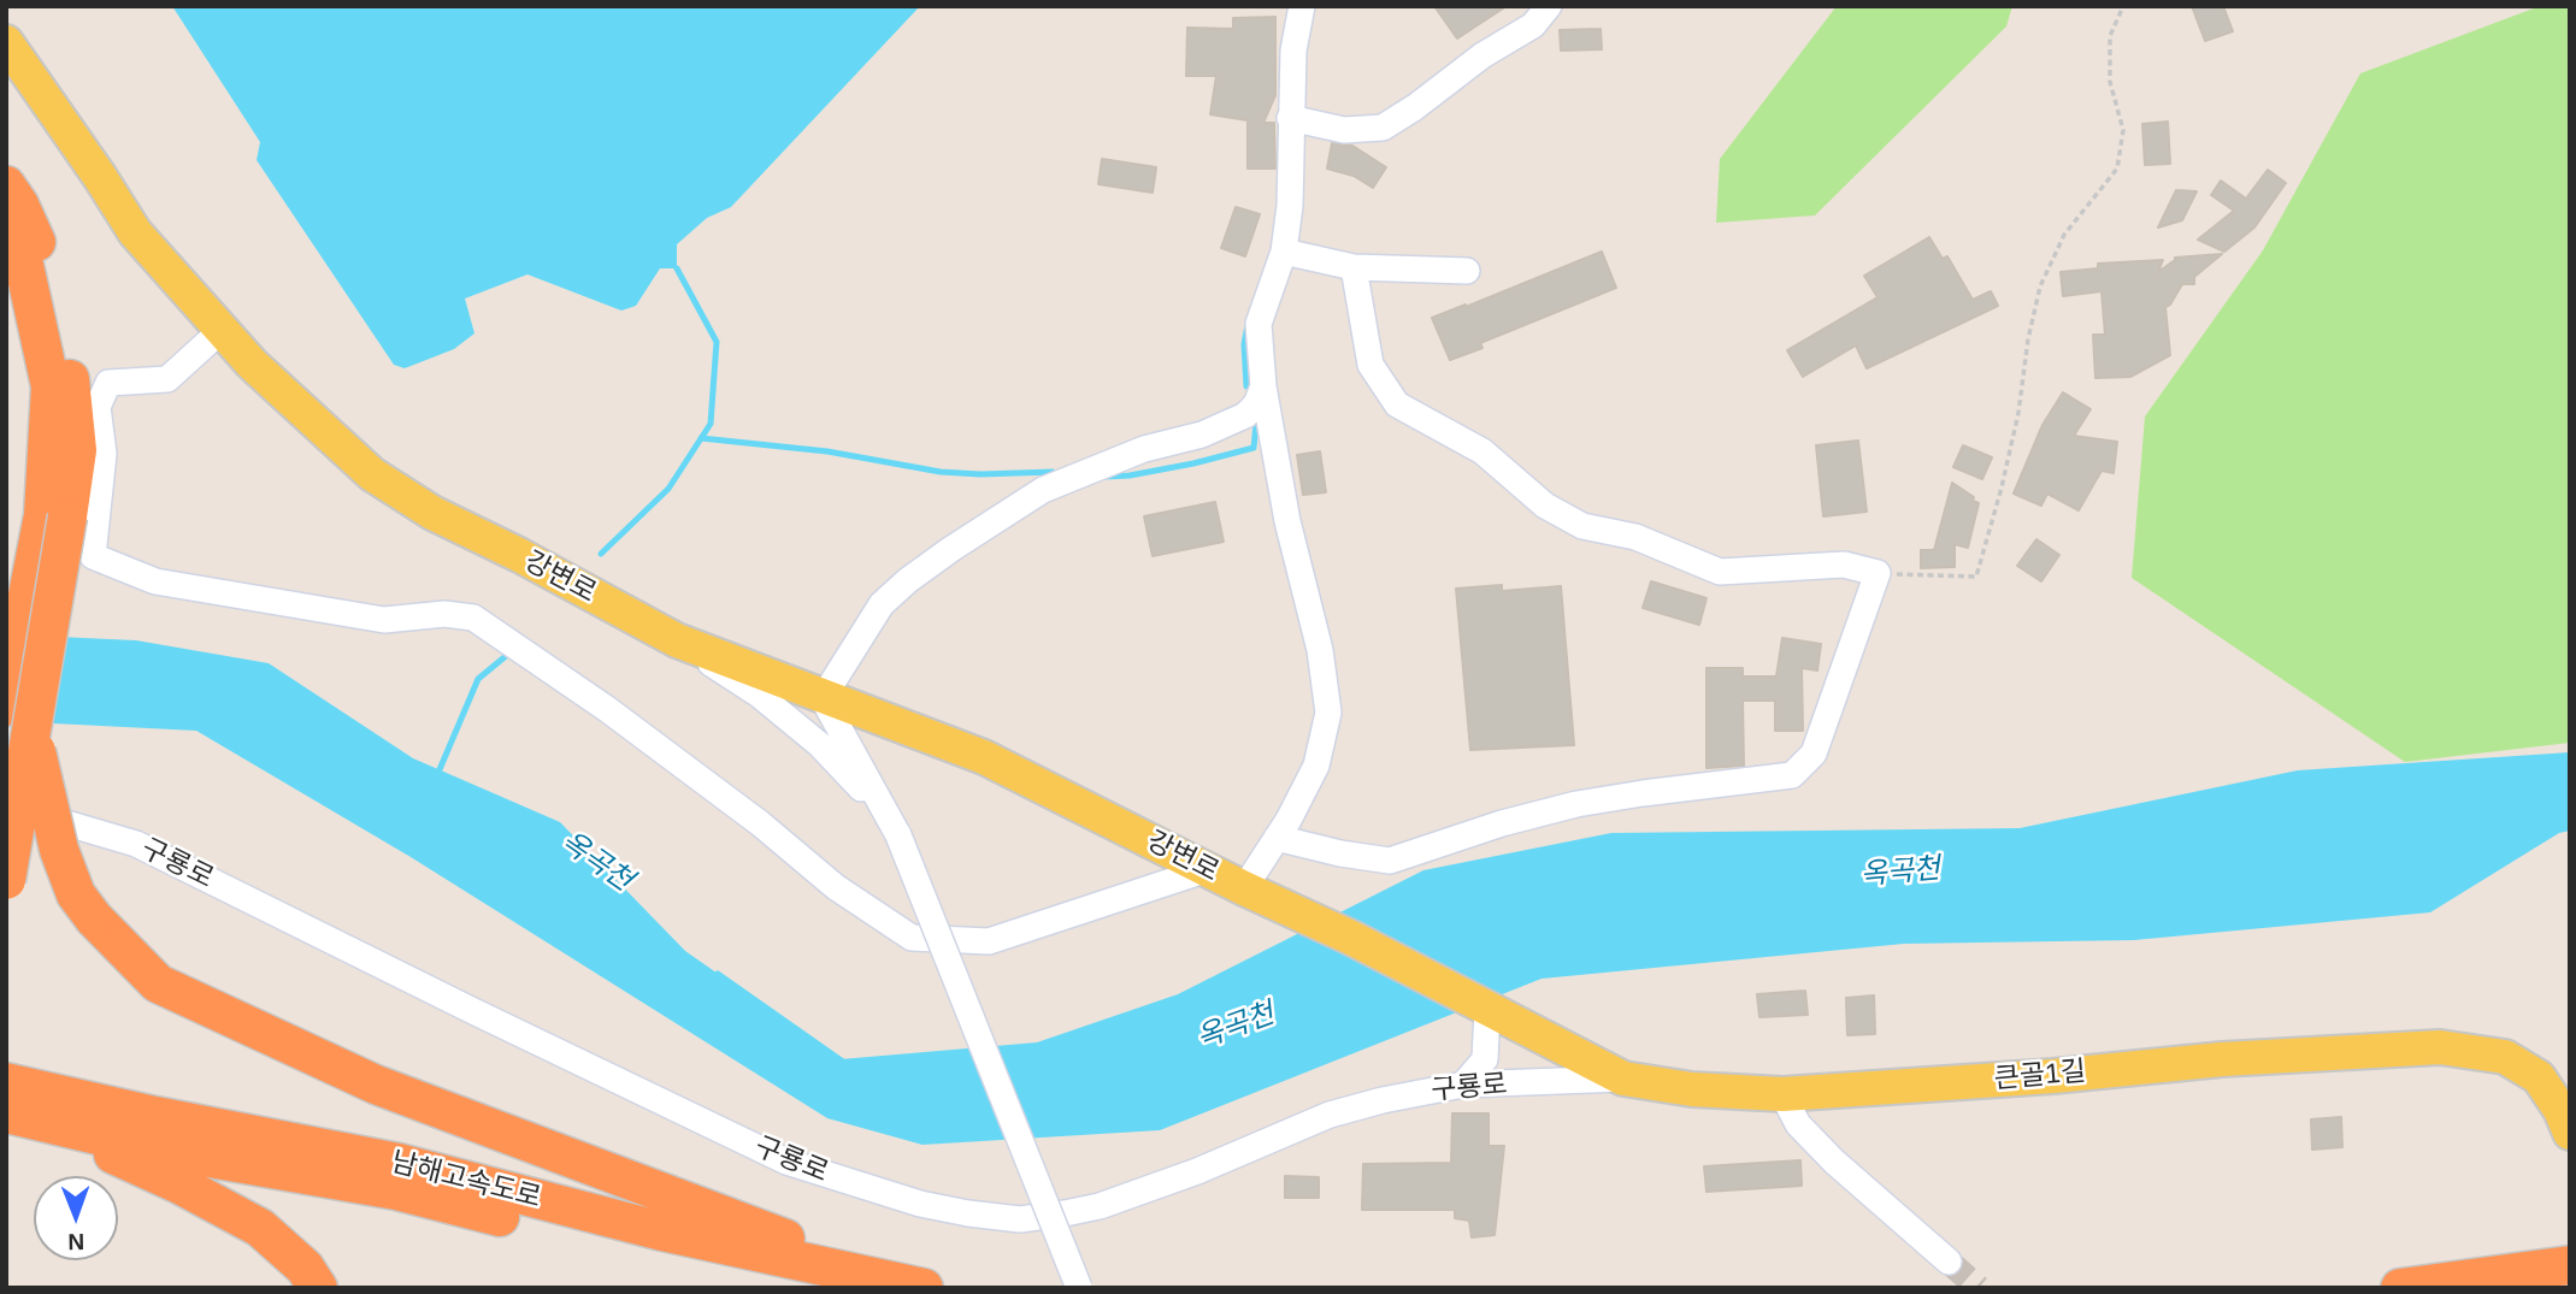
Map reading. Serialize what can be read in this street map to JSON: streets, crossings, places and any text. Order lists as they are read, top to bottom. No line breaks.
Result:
{"streets":{"highway":["남해고속도로"],"main road":["강변로","큰골1길"],"street":["구룡로"]},"crossings":[["강변로","큰골1길"],["구룡로","큰골1길"]],"water":["옥곡천"],"north":"bottom"}
